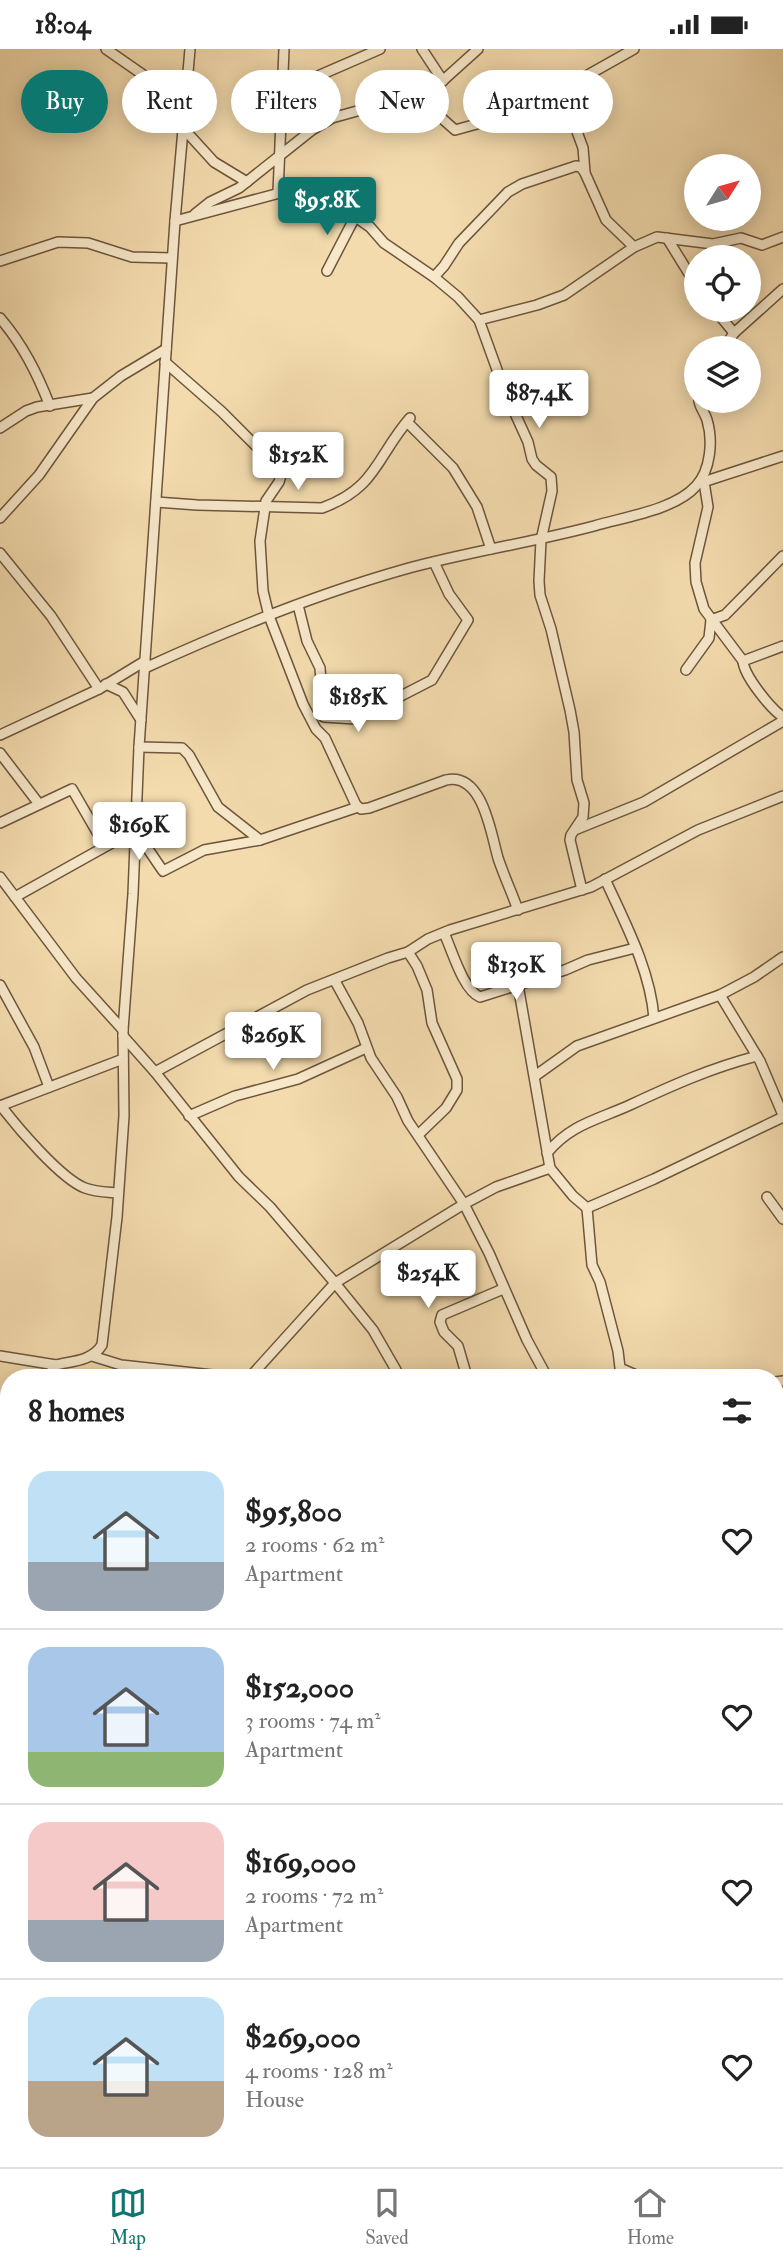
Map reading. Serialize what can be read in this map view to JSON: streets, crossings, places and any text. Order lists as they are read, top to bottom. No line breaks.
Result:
{"north":"top right","page":{"status":"18:04","chip":["Buy","Rent","Filters","New","Apartment"],"price":["$95.8K","$87.4K","$152K","$185K","$169K","$130K","$269K","$254K"],"heading":"8 homes","list":[{"name":"$95,800","note":"2 rooms · 62 m² · Apartment"},{"name":"$152,000","note":"3 rooms · 74 m² · Apartment"},{"name":"$169,000","note":"2 rooms · 72 m² · Apartment"},{"name":"$269,000","note":"4 rooms · 128 m² · House"}],"tabs":["Map","Saved","Home"]}}
